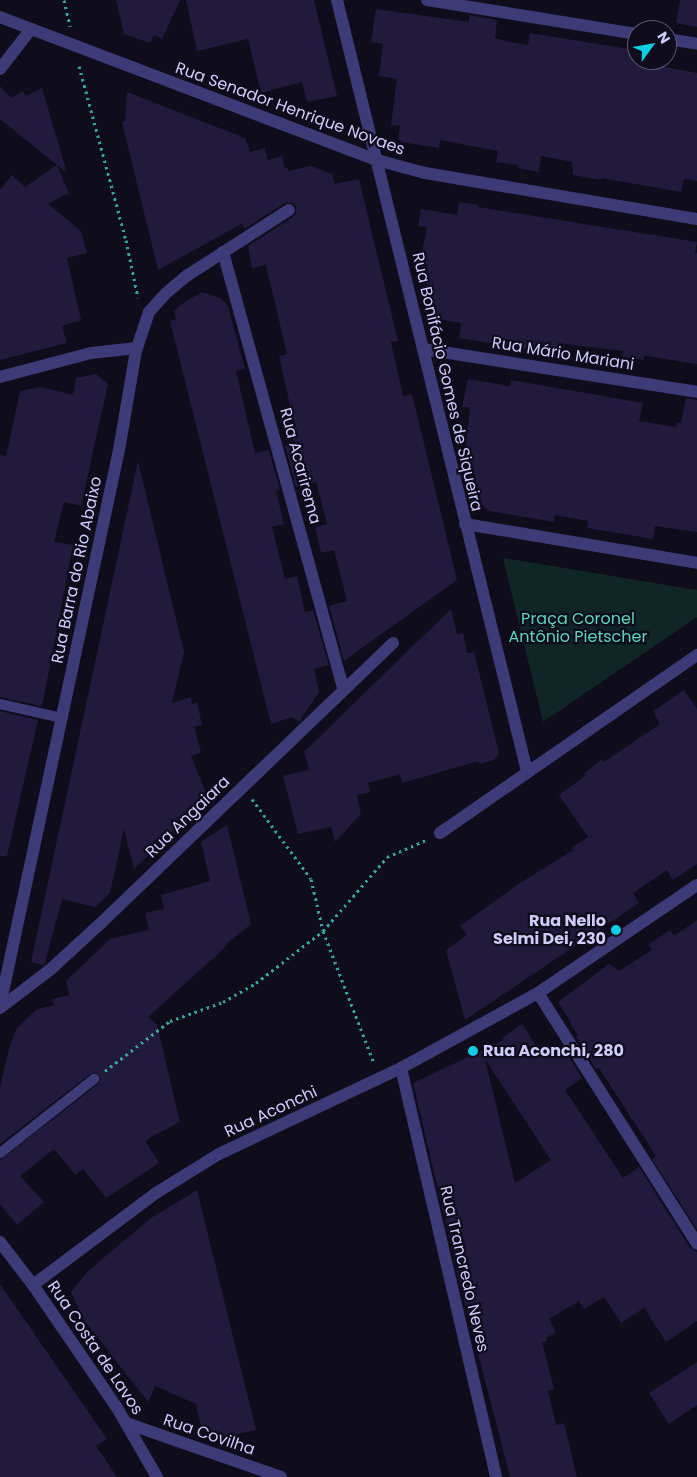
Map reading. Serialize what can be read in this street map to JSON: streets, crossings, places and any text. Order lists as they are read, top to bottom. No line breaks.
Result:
{"streets":{"street":["Rua Senador Henrique Novaes","Rua Mário Mariani","Rua Bonifácio Gomes de Siqueira","Rua Acarirema","Rua Barra do Rio Abaixo","Rua Angaiara","Rua Aconchi","Rua Trancredo Neves","Rua Costa de Lavos","Rua Covilha"]},"crossings":[["Rua Senador Henrique Novaes","Rua Bonifácio Gomes de Siqueira"],["Rua Mário Mariani","Rua Bonifácio Gomes de Siqueira"],["Rua Acarirema","Rua Barra do Rio Abaixo"],["Rua Acarirema","Rua Angaiara"],["Rua Barra do Rio Abaixo","Rua Angaiara"],["Rua Aconchi","Rua Trancredo Neves"],["Rua Aconchi","Rua Costa de Lavos"],["Rua Costa de Lavos","Rua Covilha"]],"parks":["Praça Coronel Antônio Pietscher"],"places":["Rua Nello Selmi Dei, 230","Rua Aconchi, 280"],"north":"top right"}
